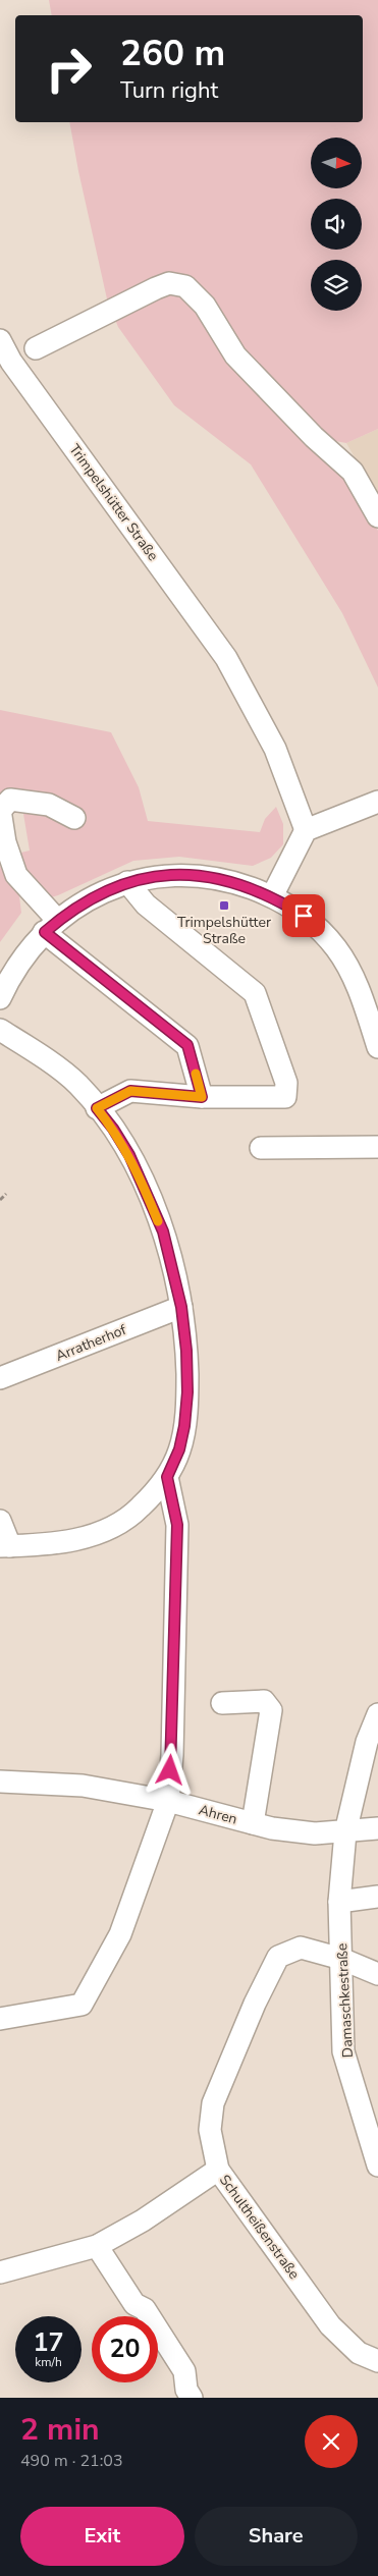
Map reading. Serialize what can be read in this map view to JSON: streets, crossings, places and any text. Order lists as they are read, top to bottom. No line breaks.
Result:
{"streets":{"street":["Trimpelshütter Straße","Arratherhof","Ahren","Damaschkestraße","Schultheißenstraße"]},"crossings":[["Ahren","Damaschkestraße"],["Damaschkestraße","Schultheißenstraße"]],"places":{"transit":["Trimpelshütter Straße"]},"north":"right","page":{"turn":["260 m","Turn right"],"speed":"17 km/h","limit":"20","heading":["2 min","490 m · 21:03"],"buttons":["Exit","Share"]}}
